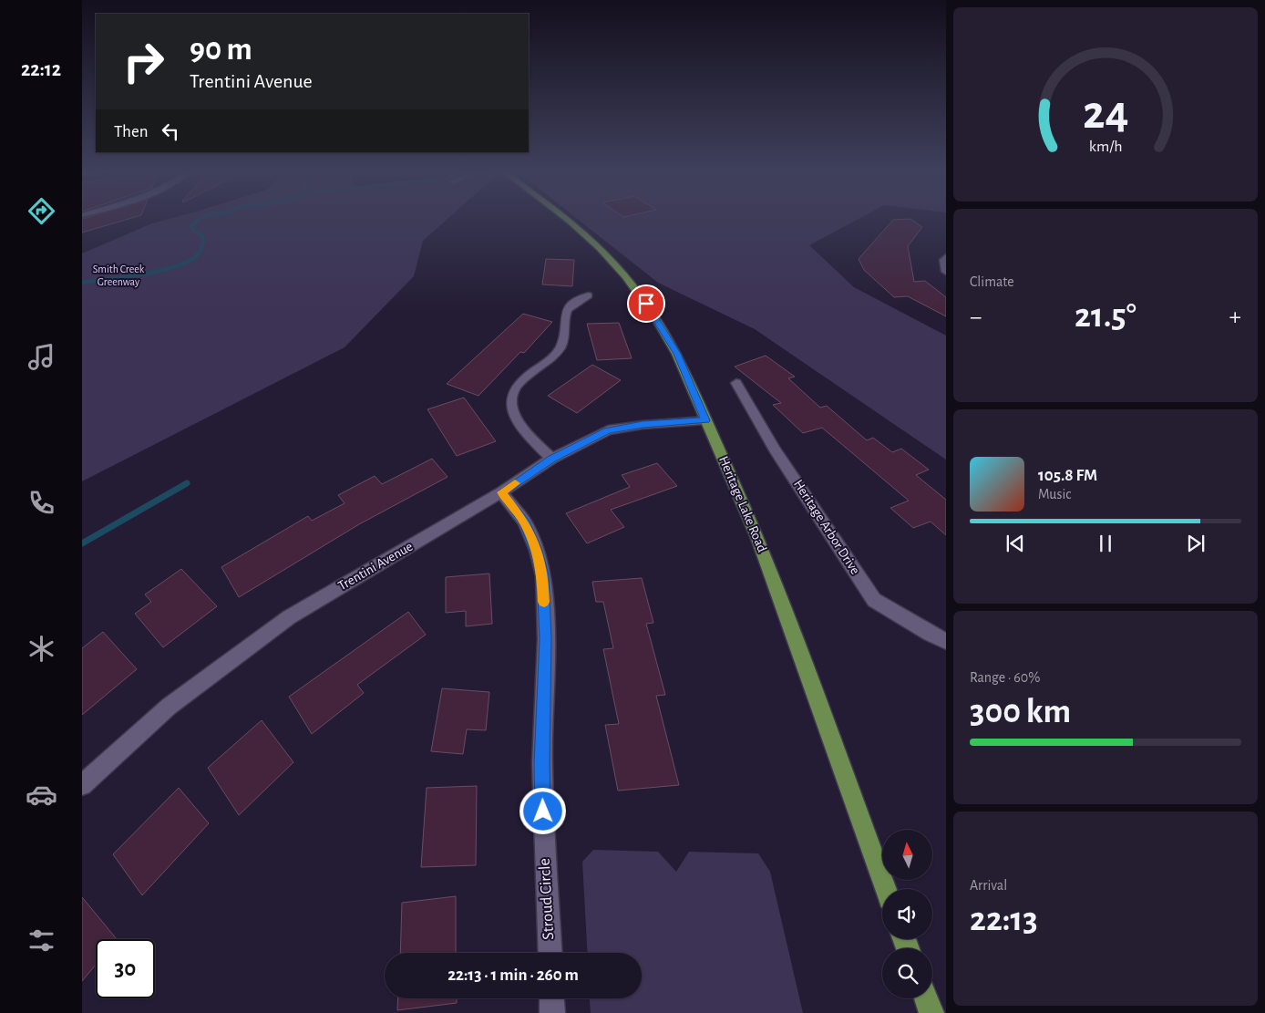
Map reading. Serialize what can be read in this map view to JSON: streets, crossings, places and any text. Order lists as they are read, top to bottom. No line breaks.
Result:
{"streets":{"main road":["Heritage Lake Road"],"street":["Heritage Arbor Drive","Trentini Avenue","Stroud Circle"]},"crossings":[["Heritage Lake Road","Trentini Avenue"],["Trentini Avenue","Stroud Circle"]],"parks":["Smith Creek Greenway"],"north":"top","page":{"tabs":"22:12","turn":["90 m","Trentini Avenue"],"then":"Then","tile":["Climate",["Range · 60%","300 km"],["Arrival","22:13"]],"heat":["−","21.5°","+"],"song":["105.8 FM","Music"],"limit":"30","trip":"22:13 · 1 min · 260 m","gauge":["24","km/h"]}}
